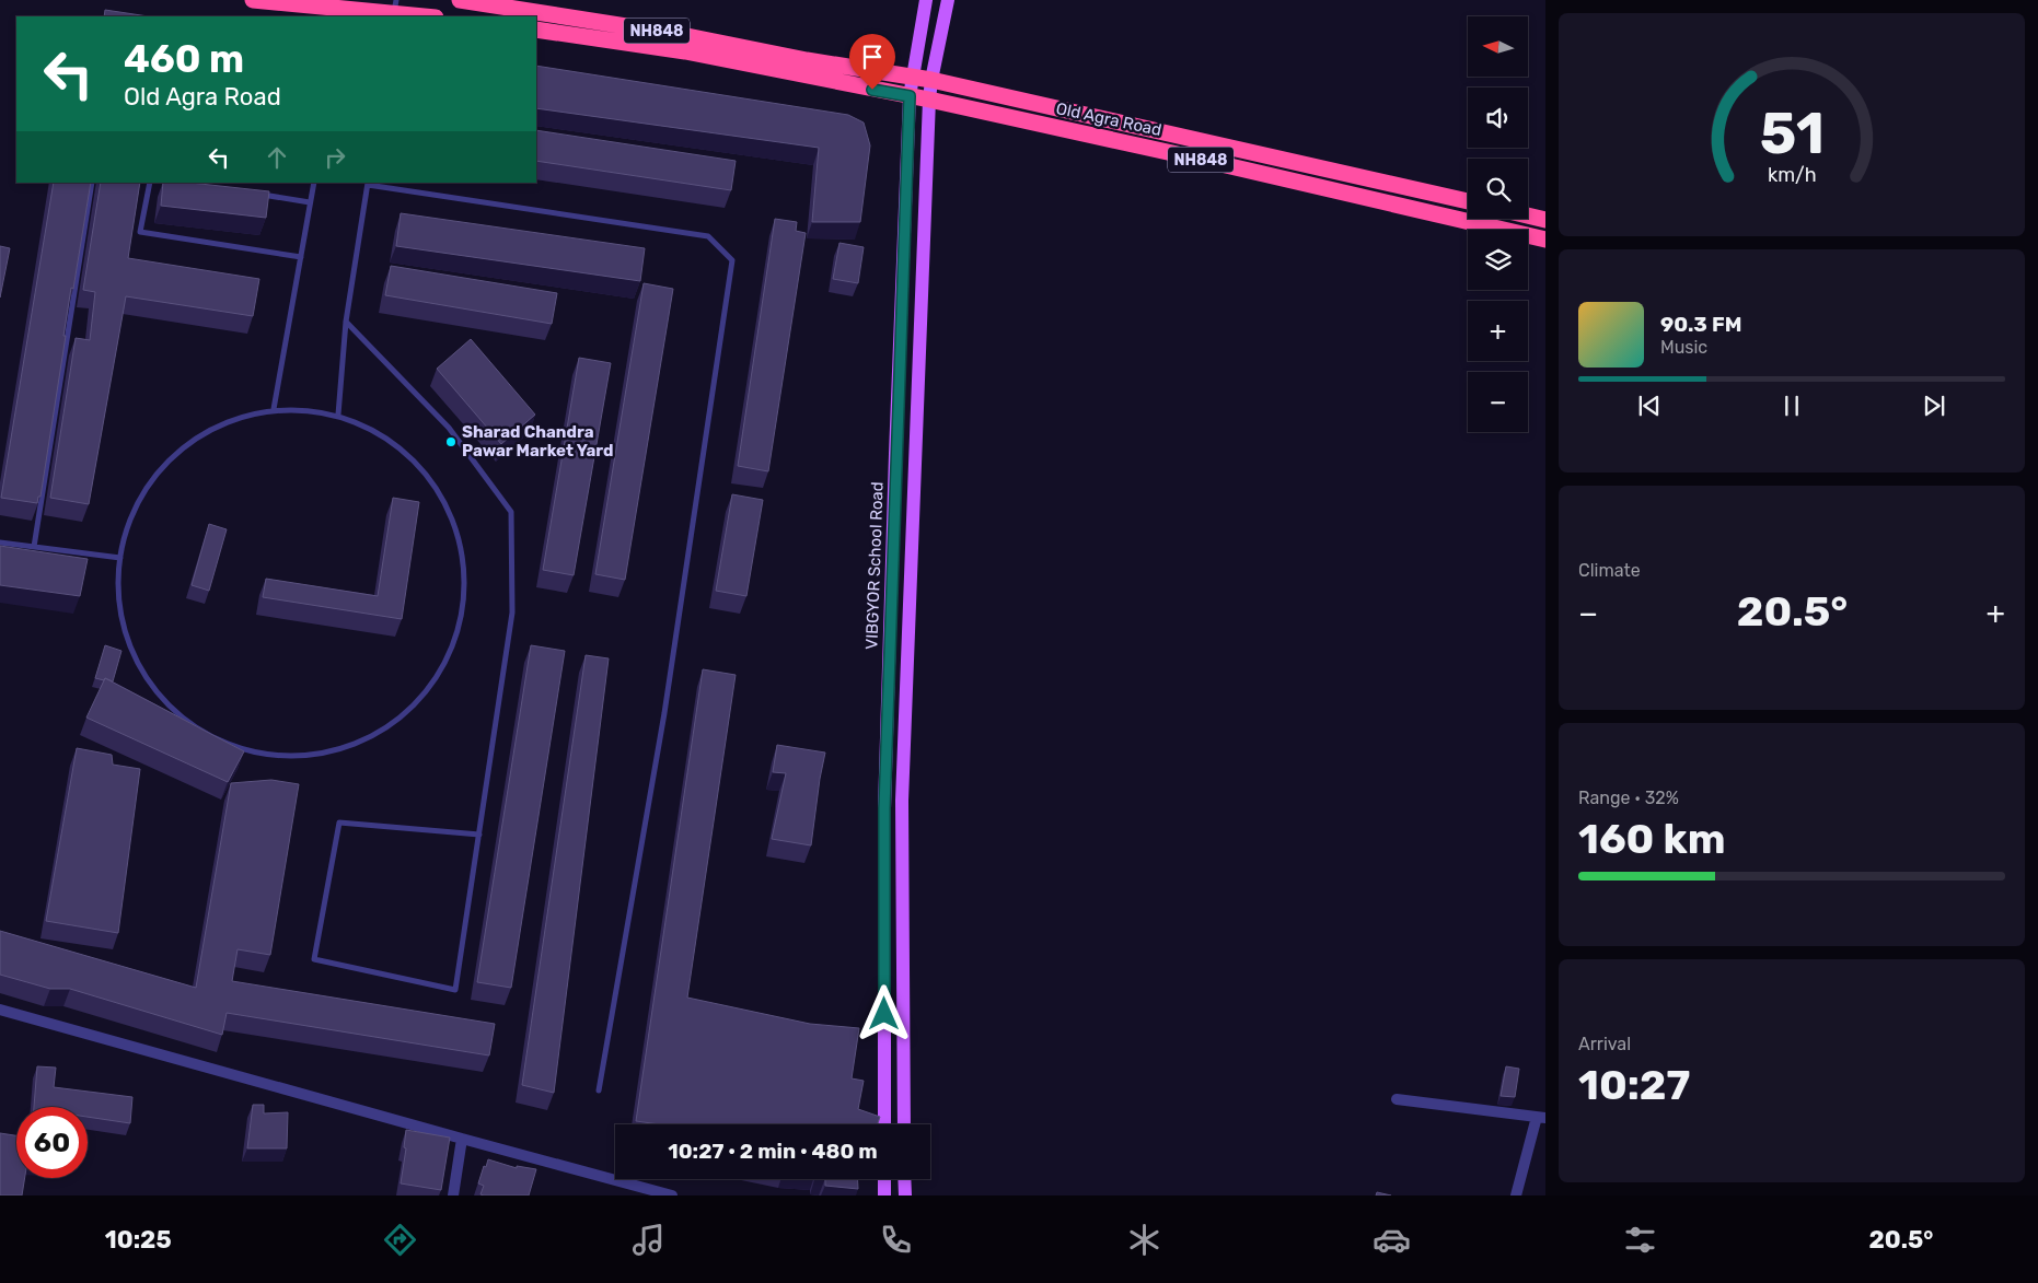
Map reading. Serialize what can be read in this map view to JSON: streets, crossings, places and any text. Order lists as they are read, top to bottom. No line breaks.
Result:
{"streets":{"highway":["NH848","Old Agra Road"],"main road":["VIBGYOR School Road"]},"crossings":[["NH848","VIBGYOR School Road"],["Old Agra Road","VIBGYOR School Road"]],"places":["Sharad Chandra Pawar Market Yard"],"north":"left","page":{"map_buttons":["+","−"],"turn":["460 m","Old Agra Road"],"song":["90.3 FM","Music"],"tile":["Climate",["Range · 32%","160 km"],["Arrival","10:27"]],"heat":["−","20.5°","+"],"limit":"60","trip":"10:27 · 2 min · 480 m","tabs":["10:25","20.5°"],"gauge":["51","km/h"]}}
